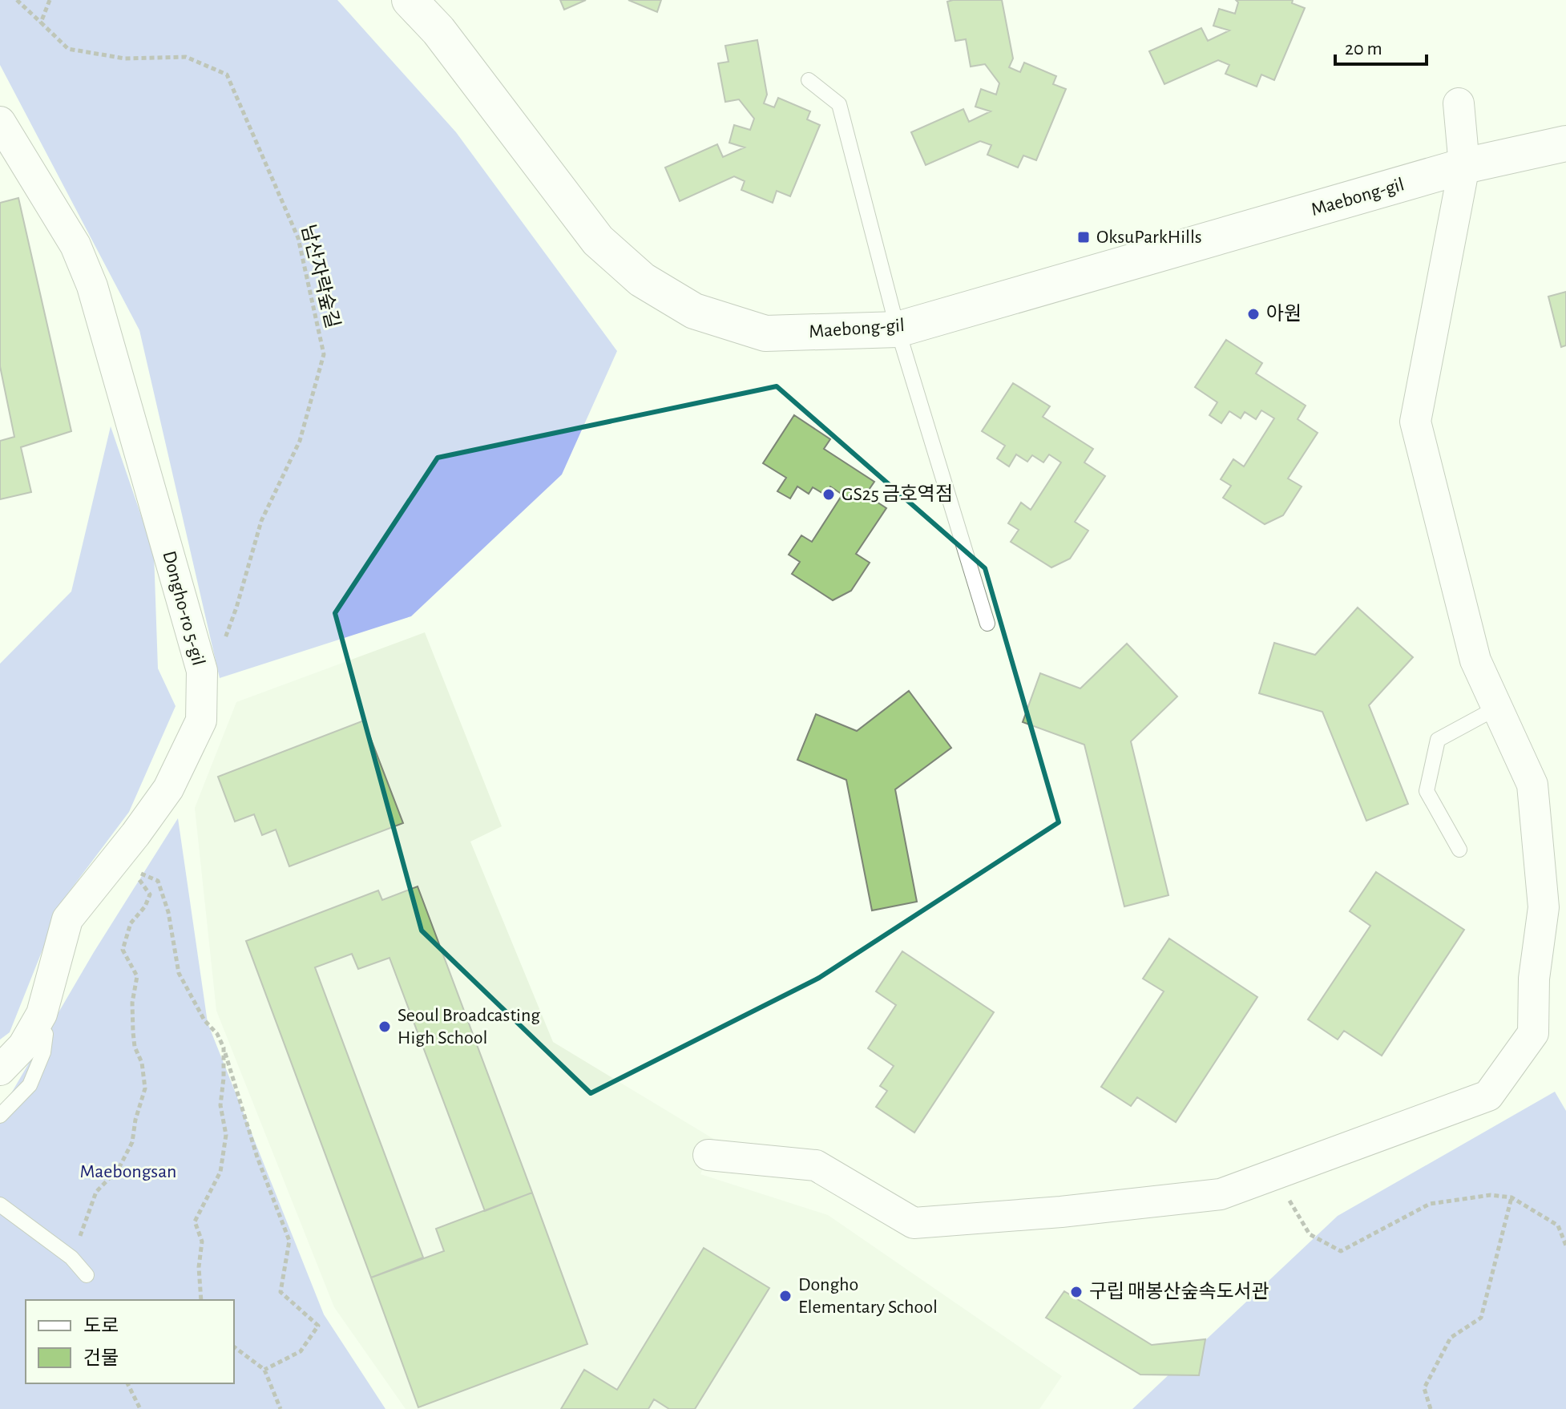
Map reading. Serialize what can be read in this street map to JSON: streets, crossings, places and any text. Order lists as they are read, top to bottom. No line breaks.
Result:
{"streets":{"street":["Maebong-gil","Dongho-ro 5-gil"],"path":["남산자락숲길"]},"parks":["Maebongsan"],"places":{"transit":["OksuParkHills"],"other":["아원","GS25 금호역점","Seoul Broadcasting High School","구립 매봉산숲속도서관","Dongho Elementary School"]},"legend":["도로","건물"],"scale_bar":"20 m"}
